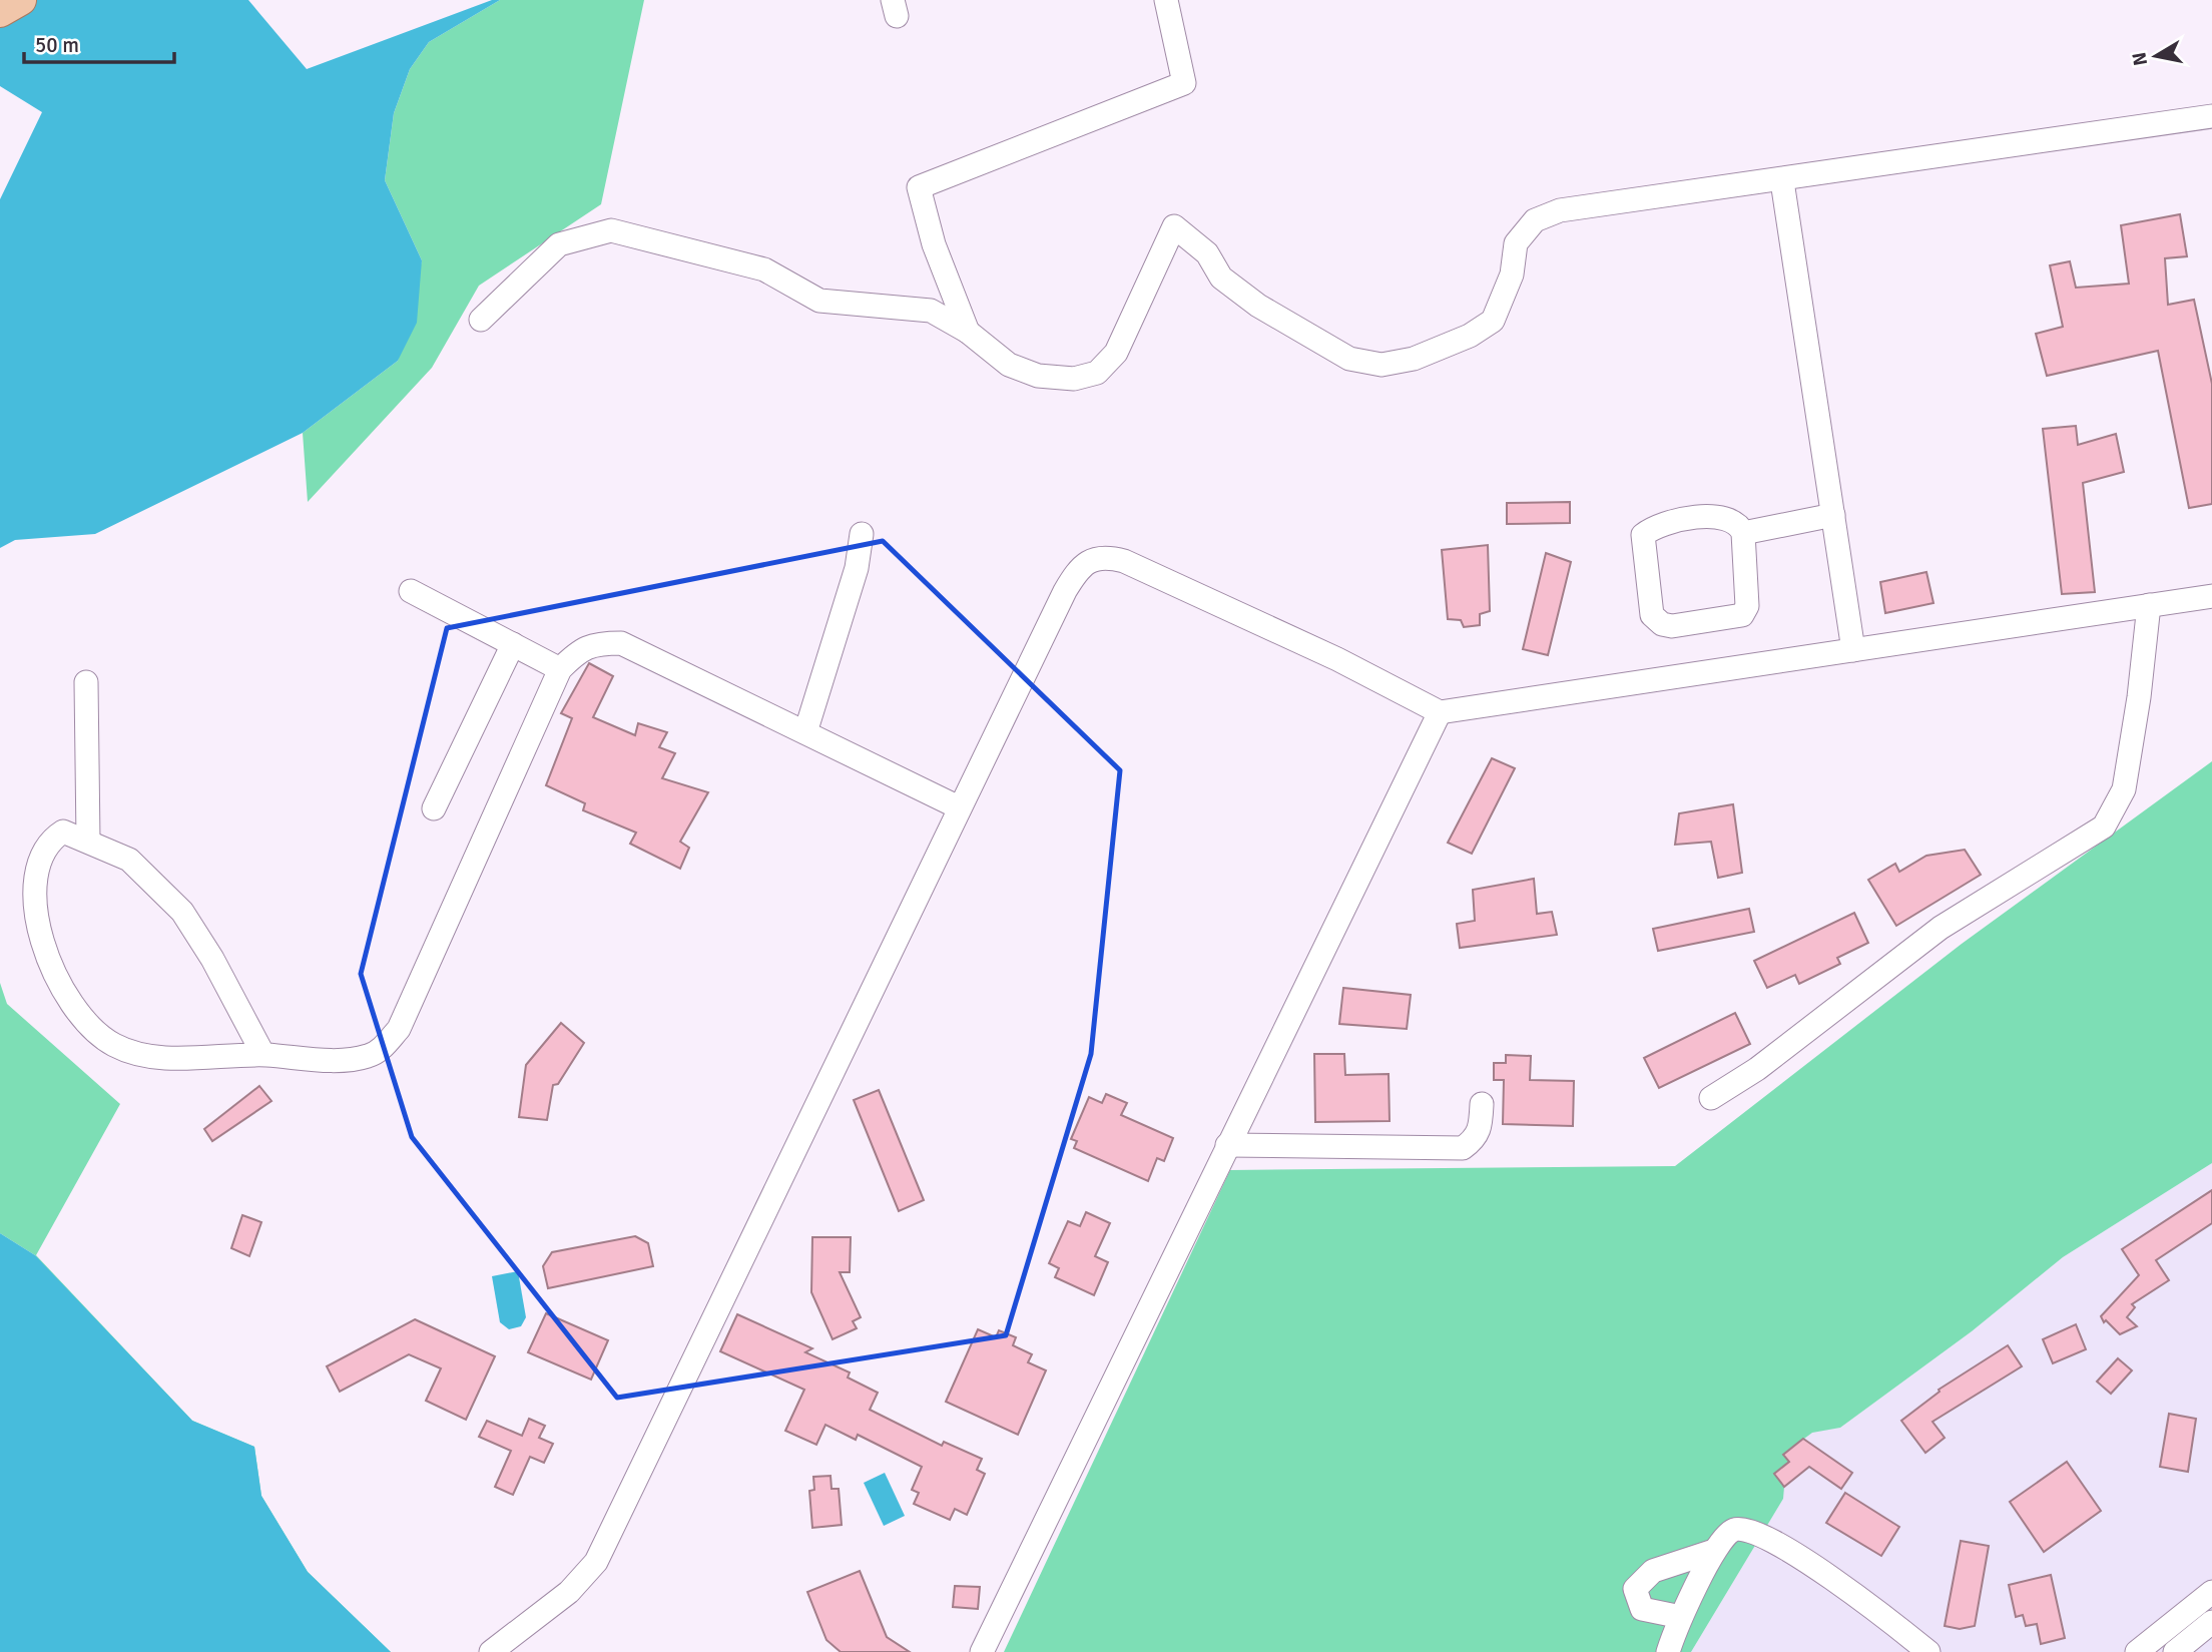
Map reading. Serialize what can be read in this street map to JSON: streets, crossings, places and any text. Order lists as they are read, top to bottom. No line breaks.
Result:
{"scale_bar":"50 m","north":"left"}
